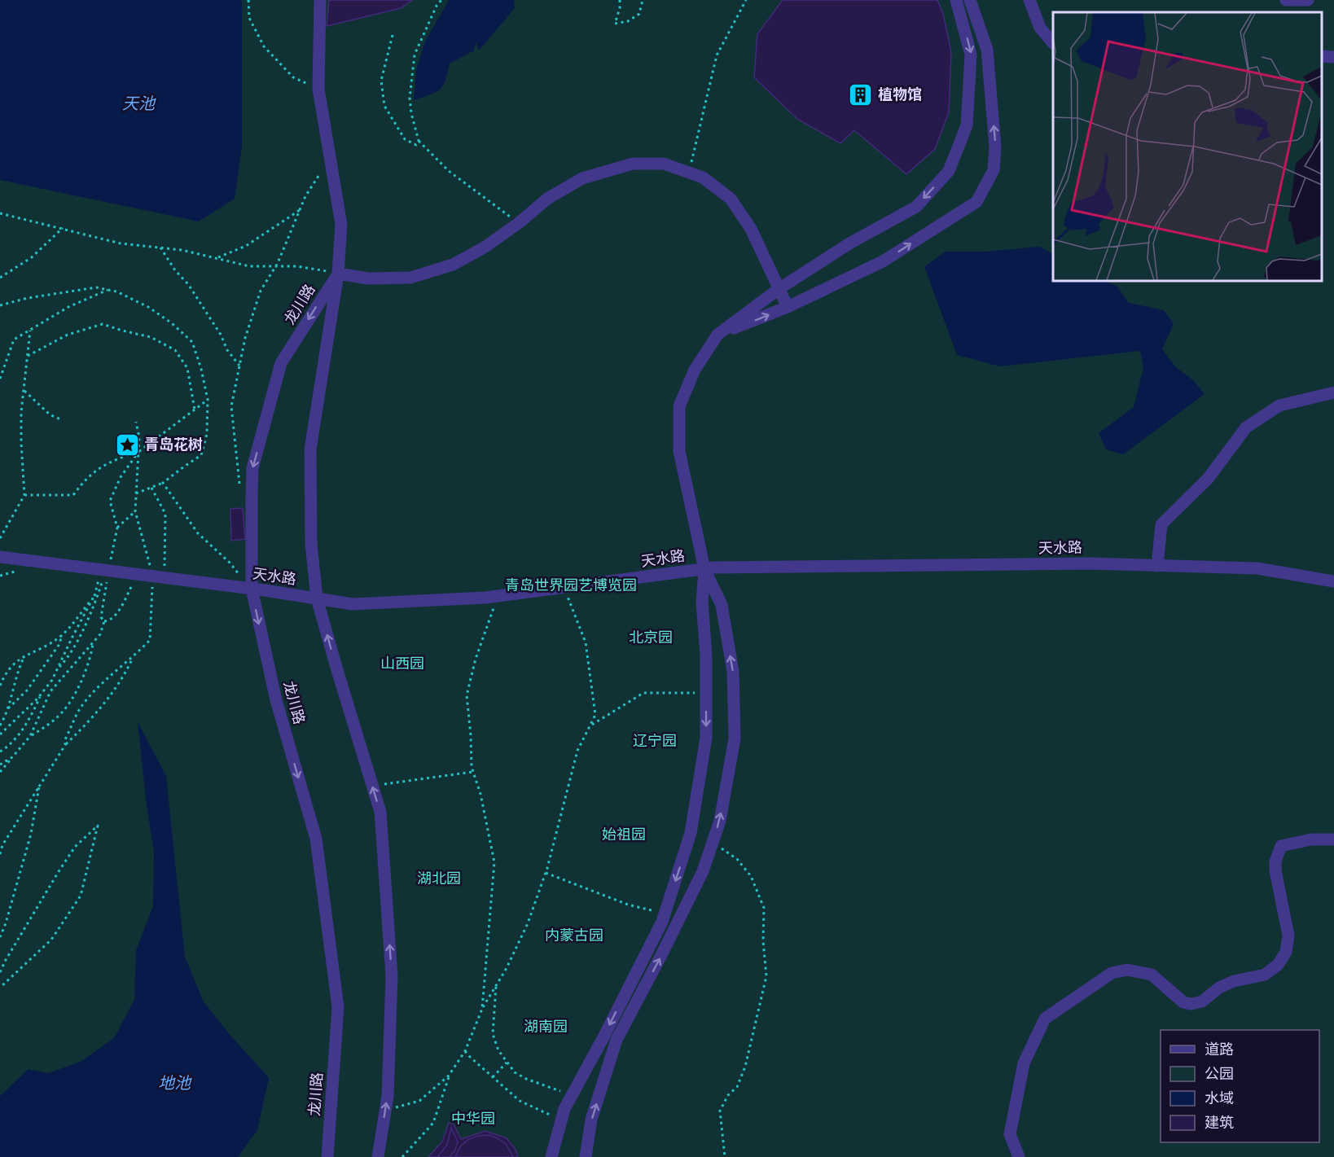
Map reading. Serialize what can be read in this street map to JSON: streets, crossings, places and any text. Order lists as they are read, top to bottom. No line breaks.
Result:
{"streets":{"street":["龙川路","天水路"]},"crossings":[["龙川路","天水路"]],"water":["天池","地池"],"parks":["青岛世界园艺博览园","北京园","山西园","辽宁园","始祖园","湖北园","内蒙古园","湖南园","中华园"],"places":{"building":["植物馆"],"place":["青岛花树"]},"legend":["道路","公园","水域","建筑"]}
